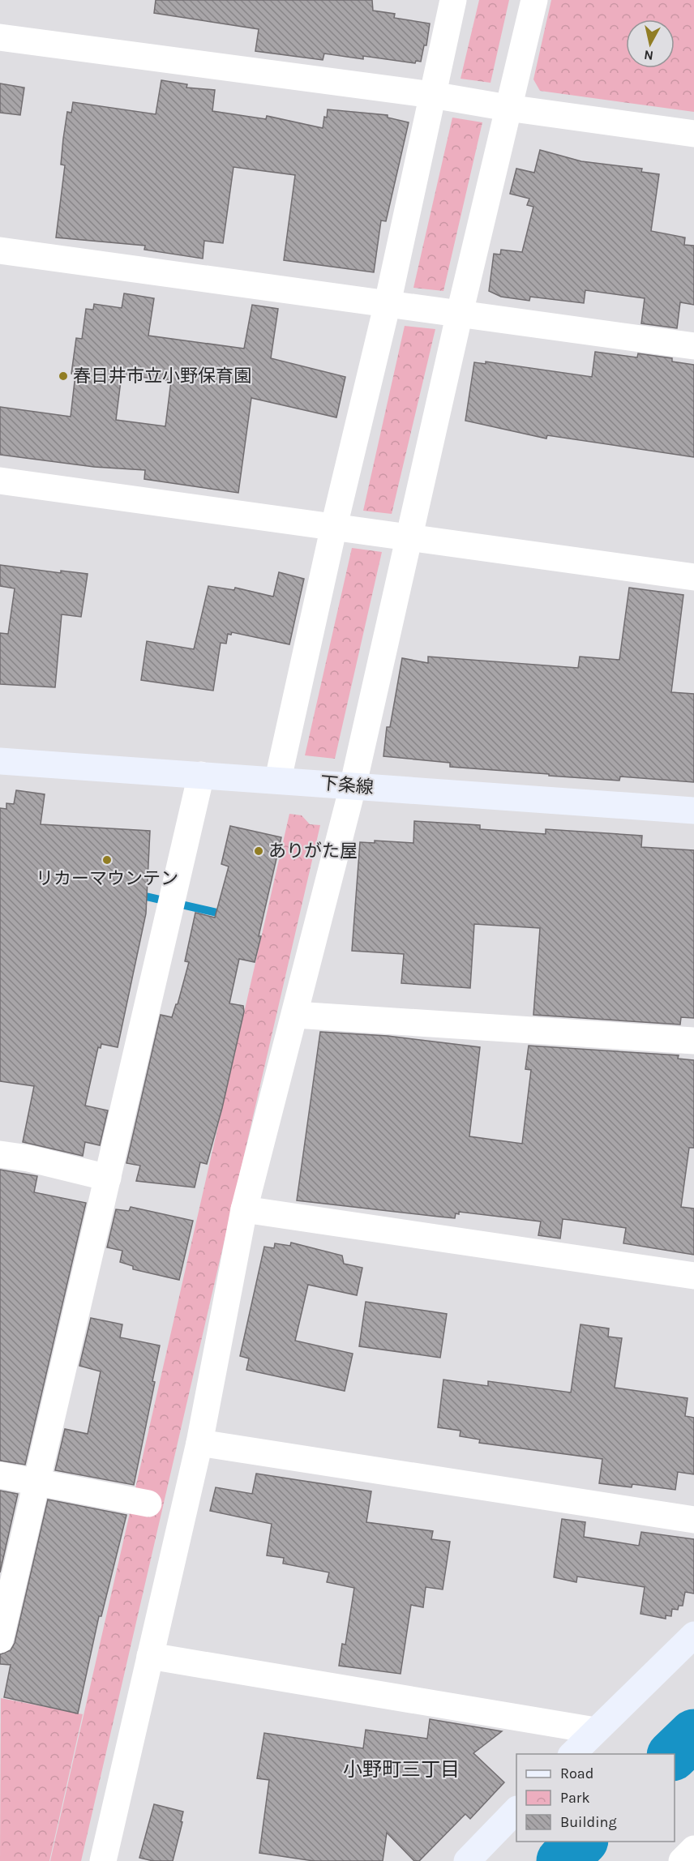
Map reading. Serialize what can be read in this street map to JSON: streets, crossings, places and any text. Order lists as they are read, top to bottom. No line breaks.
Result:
{"streets":{"street":["下条線"]},"districts":["小野町三丁目"],"places":["春日井市立小野保育園","ありがた屋","リカーマウンテン"],"legend":["Road","Park","Building"],"north":"bottom"}
